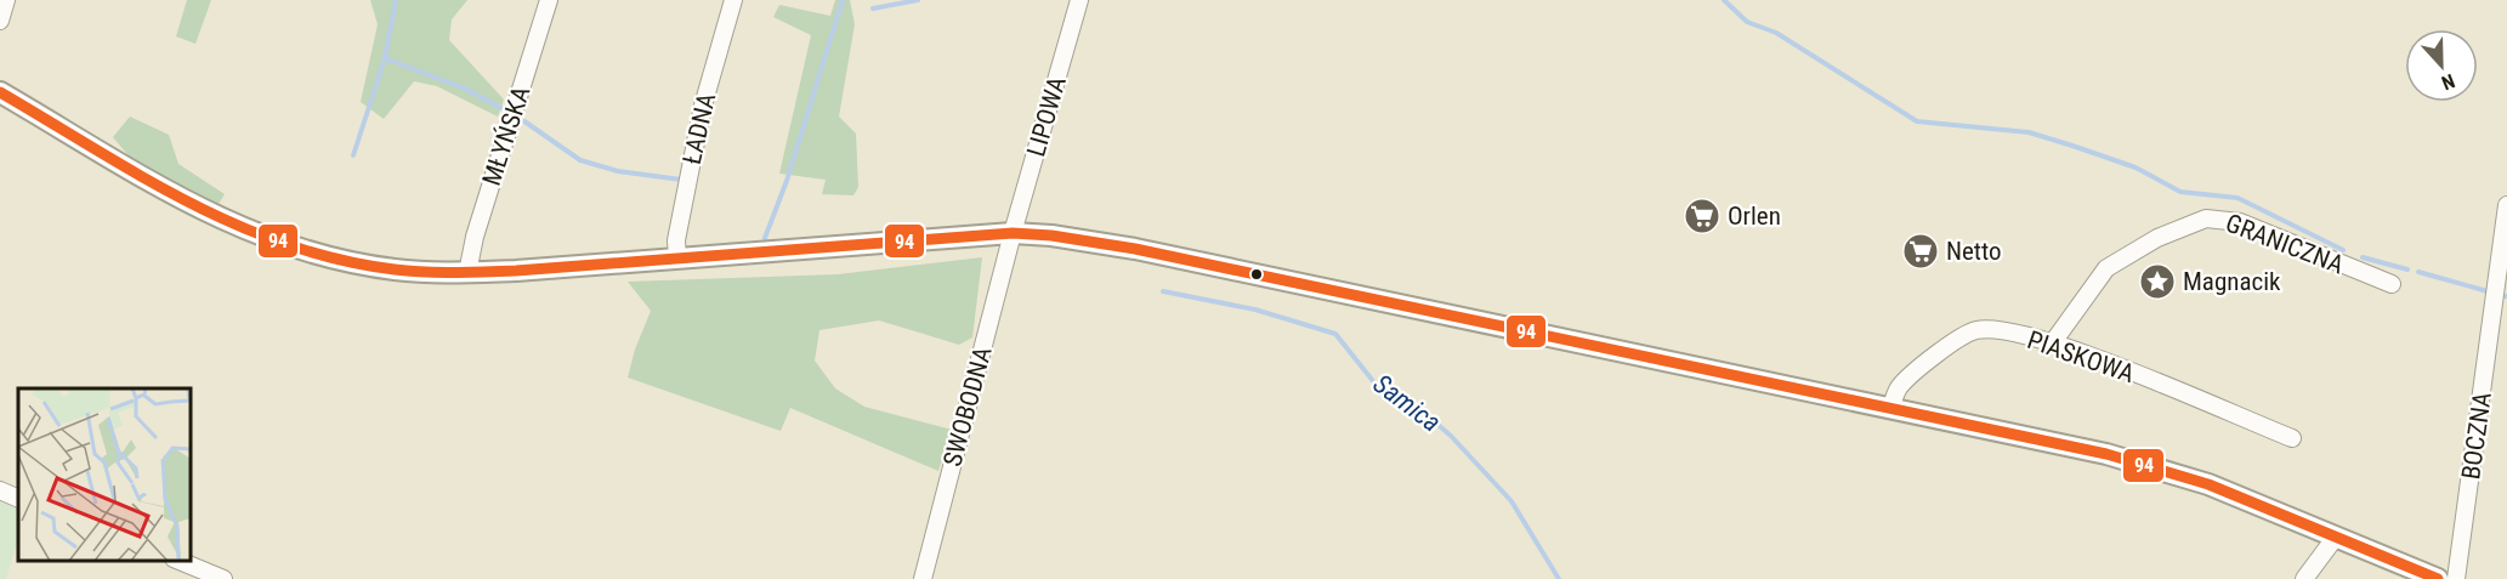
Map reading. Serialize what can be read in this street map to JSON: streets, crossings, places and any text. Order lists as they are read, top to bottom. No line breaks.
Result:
{"streets":{"street":["LIPOWA","ŁADNA","MŁYŃSKA","GRANICZNA","PIASKOWA","SWOBODNA","BOCZNA"]},"crossings":[["LIPOWA","SWOBODNA"],["GRANICZNA","PIASKOWA"]],"water":["Samica"],"places":{"supermarket":["Orlen","Netto"],"place":["Magnacik"]},"lines":["transit line 94"],"north":"bottom"}
